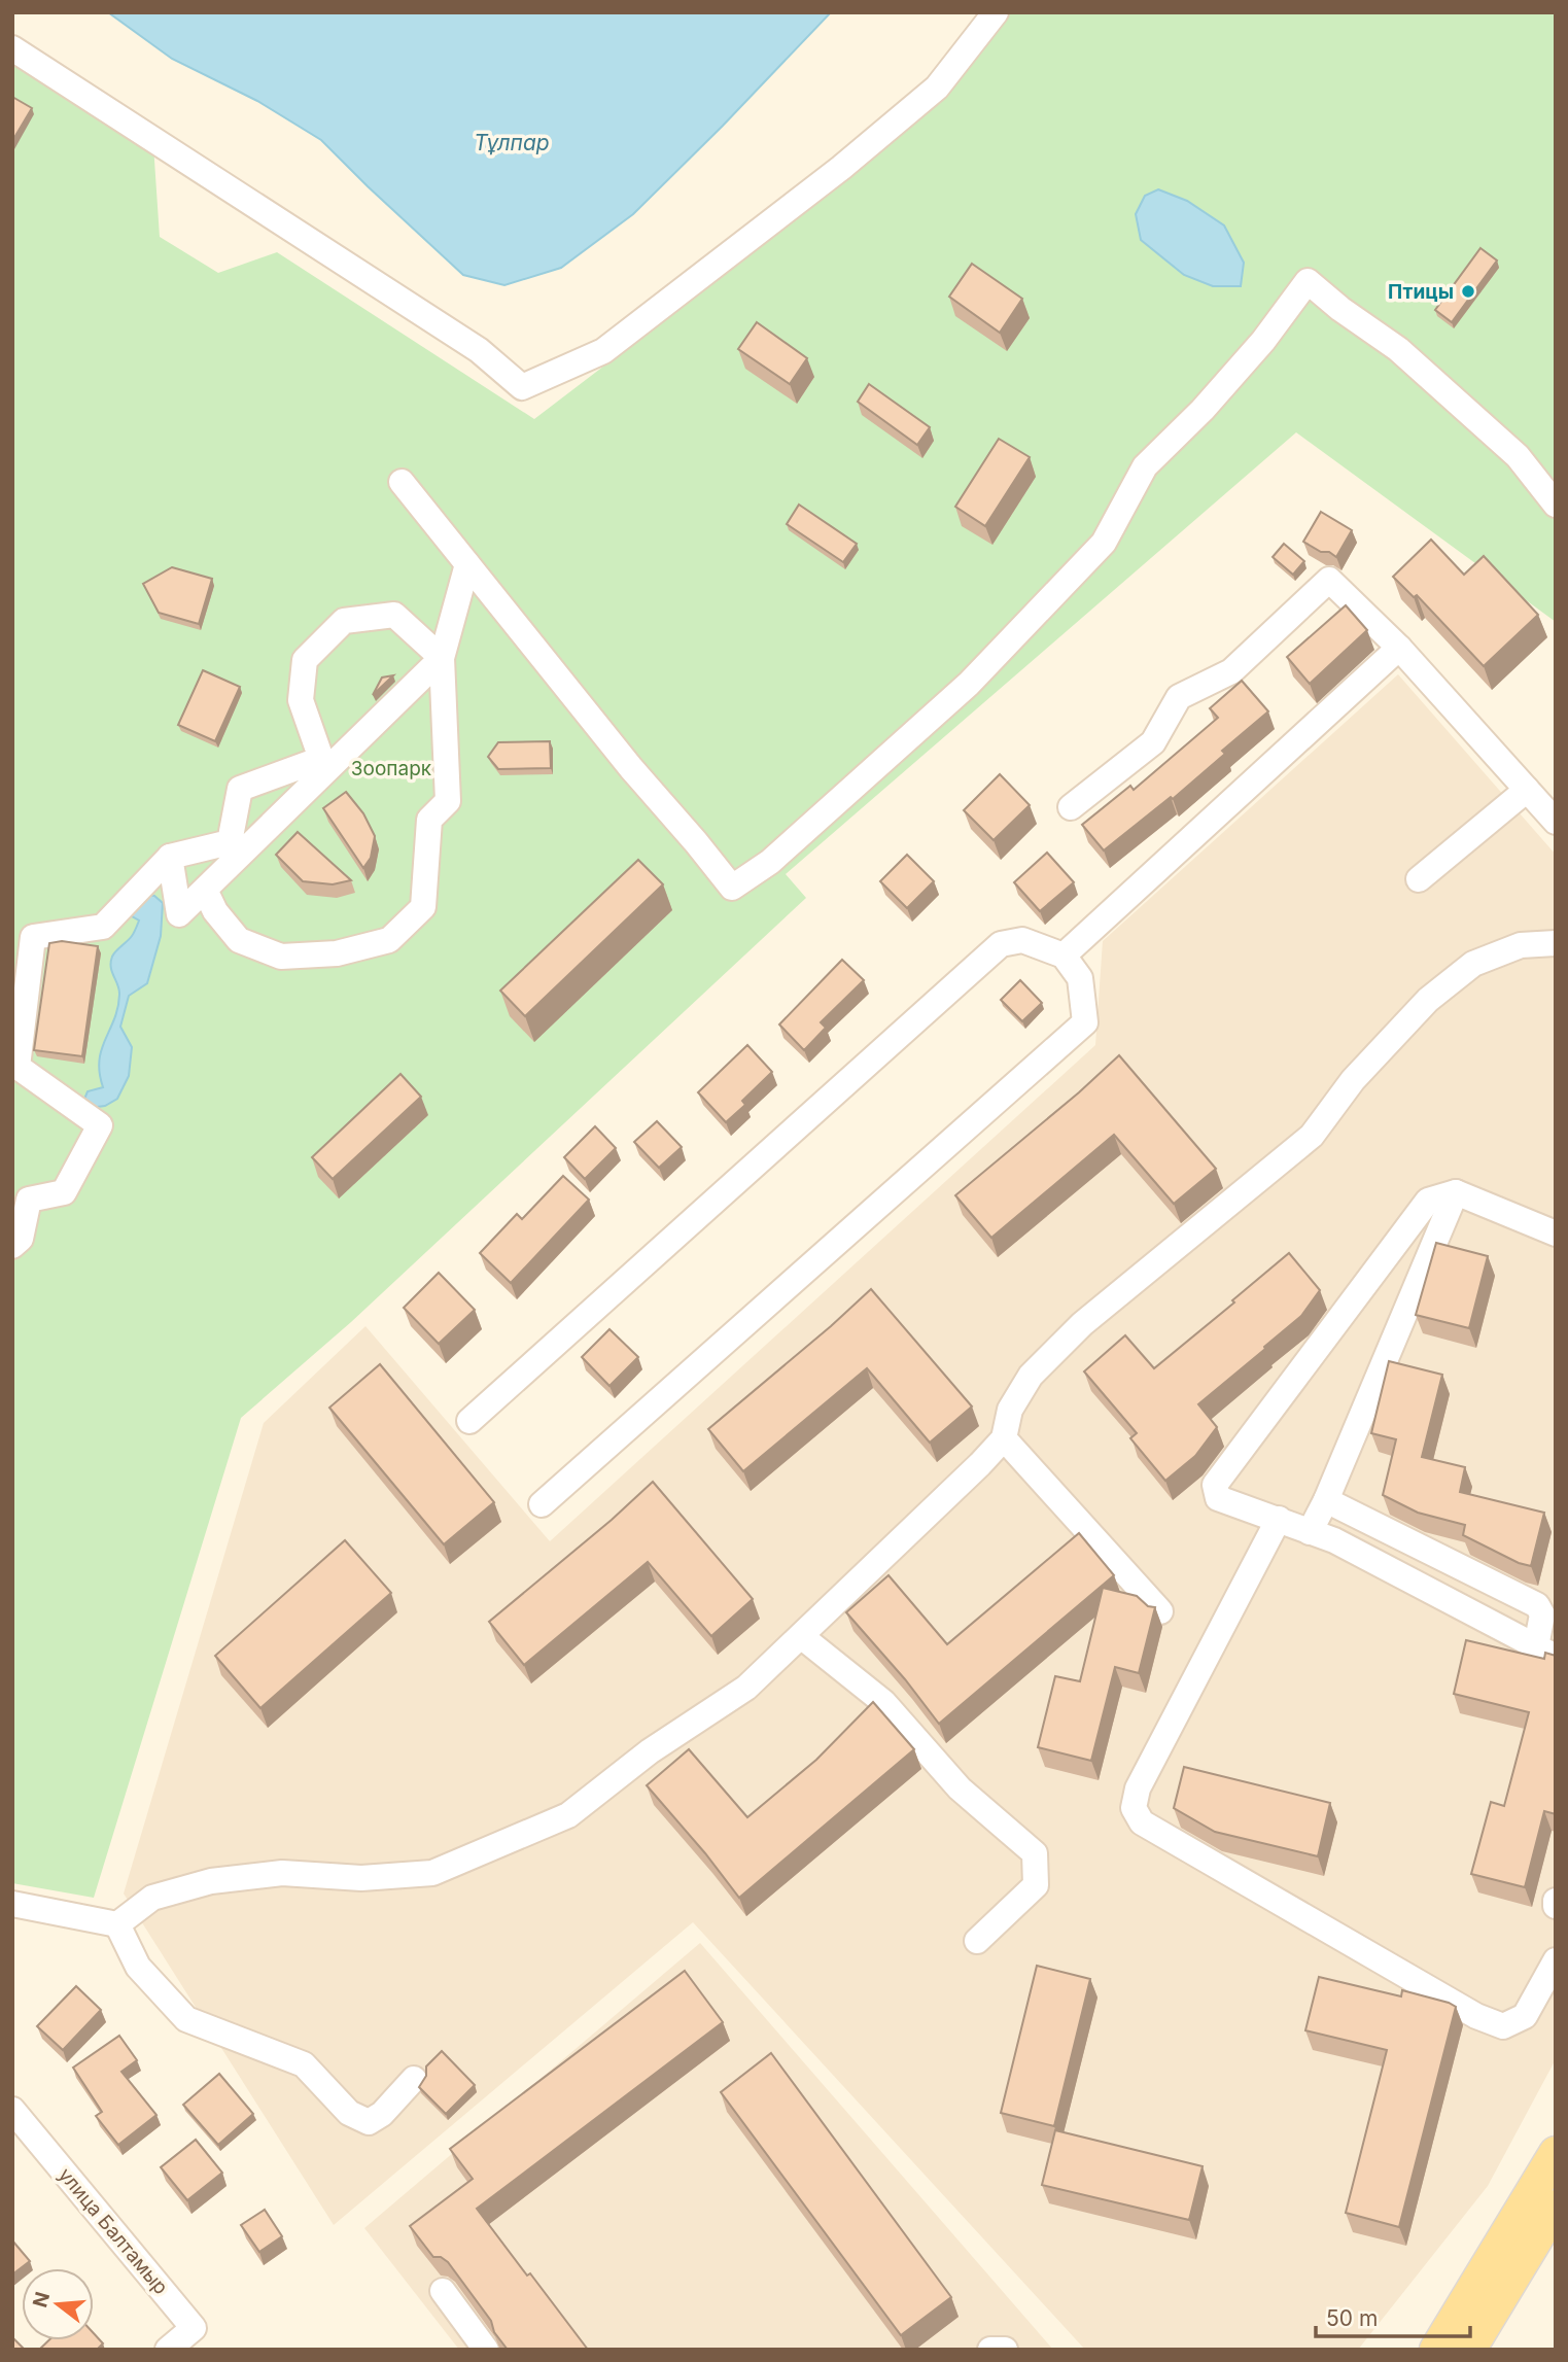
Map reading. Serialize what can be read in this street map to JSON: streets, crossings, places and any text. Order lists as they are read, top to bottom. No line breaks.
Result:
{"streets":{"street":["улица Балтамыр"]},"water":["Тұлпар"],"parks":["Зоопарк"],"places":["Птицы"],"scale_bar":"50 m","north":"left"}
